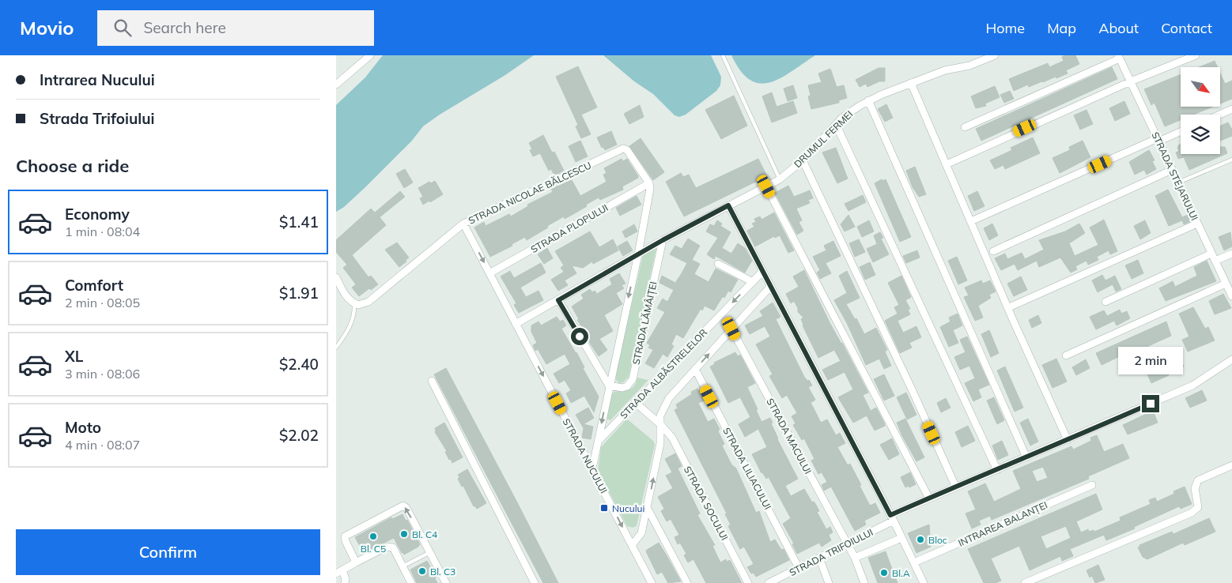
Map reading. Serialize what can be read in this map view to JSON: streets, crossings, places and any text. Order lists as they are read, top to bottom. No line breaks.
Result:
{"streets":{"street":["DRUMUL FERMEI","STRADA STEJARULUI","STRADA NICOLAE BĂLCESCU","STRADA PLOPULUI","STRADA LĂMÂIȚEI","STRADA ALBĂSTRELELOR","STRADA MACULUI","STRADA NUCULUI","STRADA LILIACULUI","STRADA SOCULUI","INTRAREA BALANȚEI","STRADA TRIFOIULUI"]},"crossings":[["DRUMUL FERMEI","STRADA LĂMÂIȚEI"],["DRUMUL FERMEI","STRADA NUCULUI"],["STRADA NICOLAE BĂLCESCU","STRADA PLOPULUI"],["STRADA NICOLAE BĂLCESCU","STRADA NUCULUI"],["STRADA PLOPULUI","STRADA NUCULUI"],["STRADA ALBĂSTRELELOR","STRADA MACULUI"],["STRADA ALBĂSTRELELOR","STRADA NUCULUI"],["STRADA ALBĂSTRELELOR","STRADA LILIACULUI"],["STRADA ALBĂSTRELELOR","STRADA SOCULUI"],["STRADA MACULUI","STRADA TRIFOIULUI"],["STRADA LILIACULUI","STRADA TRIFOIULUI"]],"places":{"transit":["Nucului"],"other":["Bl. C4","Bl. C5","Bloc","Bl. C3","Bl.A"]},"north":"bottom right","page":{"header":"Movio","search":"Search here","nav":["Home","Map","About","Contact"],"banner":["Intrarea Nucului","Strada Trifoiului"],"heading":"Choose a ride","list":[{"name":"Economy","note":"1 min · 08:04","value":"$1.41"},{"name":"Comfort","note":"2 min · 08:05","value":"$1.91"},{"name":"XL","note":"3 min · 08:06","value":"$2.40"},{"name":"Moto","note":"4 min · 08:07","value":"$2.02"}],"bubble":"2 min","buttons":"Confirm"}}
